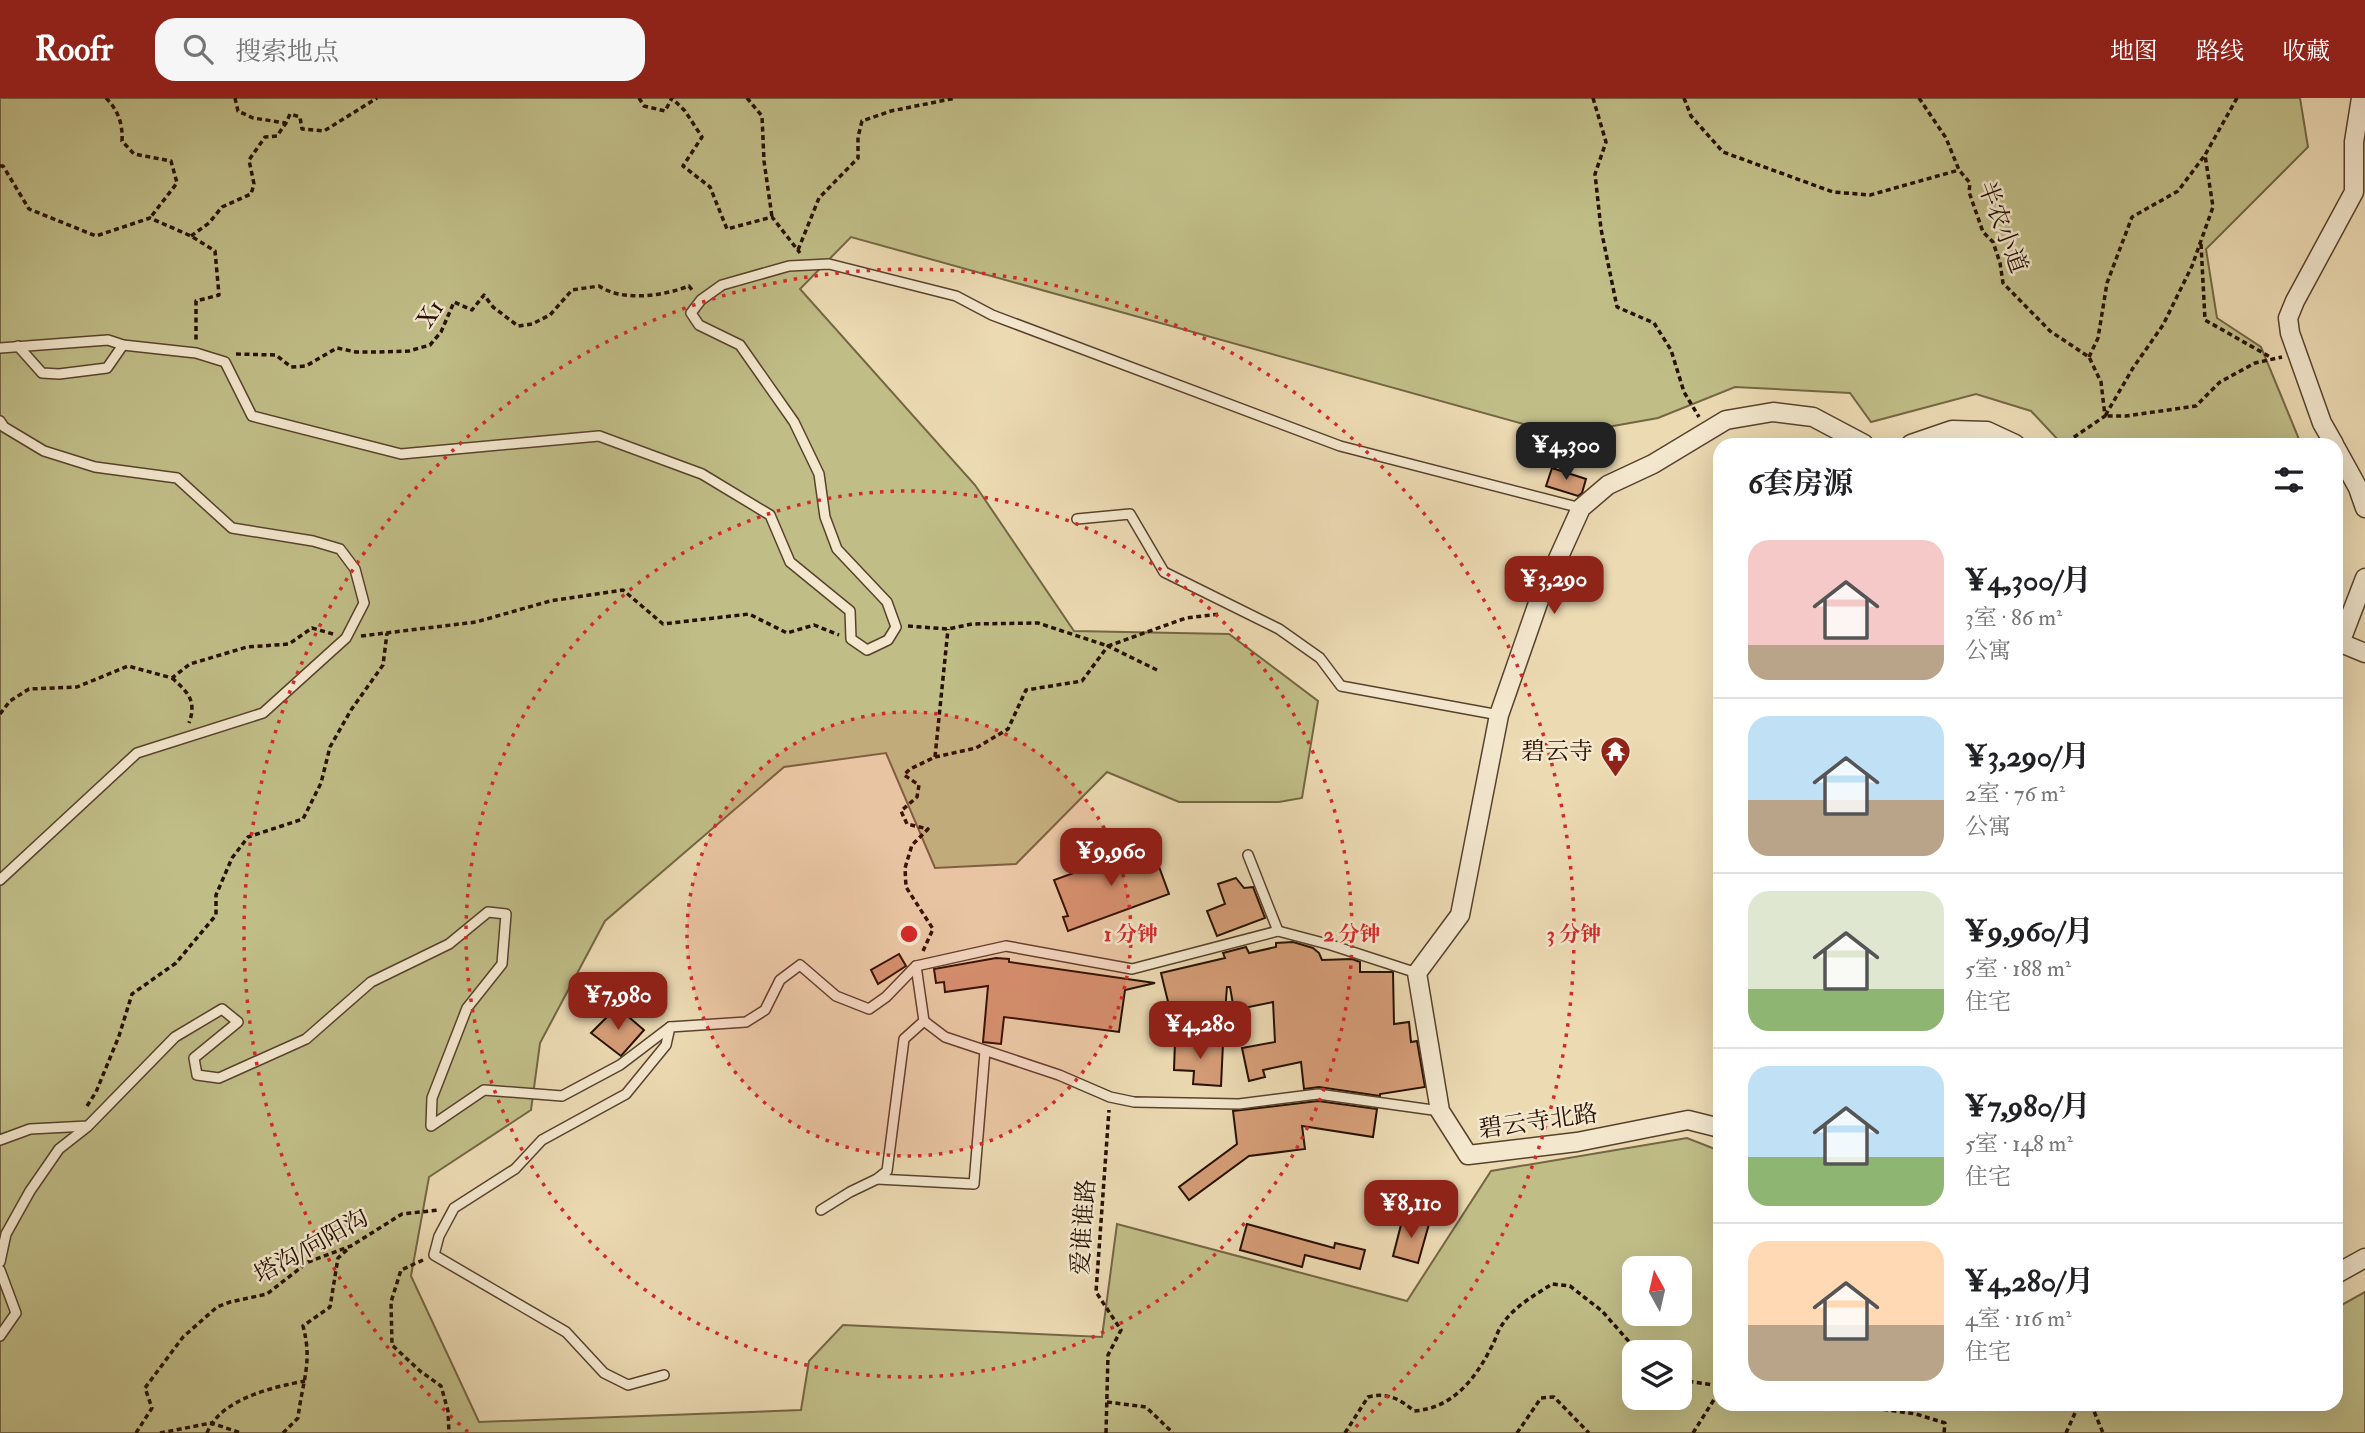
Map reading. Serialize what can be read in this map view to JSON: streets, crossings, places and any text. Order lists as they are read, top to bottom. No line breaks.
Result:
{"streets":{"street":["碧云寺北路"],"path":["半农小道","X1","爱谁谁路","塔沟/向阳沟"]},"places":{"temple":["碧云寺"]},"north":"top","page":{"header":"Roofr","search":"搜索地点","nav":["地图","路线","收藏"],"price":["¥4,300","¥3,290","¥9,960","¥7,980","¥4,280","¥8,110"],"heading":"6套房源","list":[{"name":"¥4,300/月","note":"3室 · 86 m² · 公寓"},{"name":"¥3,290/月","note":"2室 · 76 m² · 公寓"},{"name":"¥9,960/月","note":"5室 · 188 m² · 住宅"},{"name":"¥7,980/月","note":"5室 · 148 m² · 住宅"},{"name":"¥4,280/月","note":"4室 · 116 m² · 住宅"}]},"rings":["1 分钟","2 分钟","3 分钟"]}
